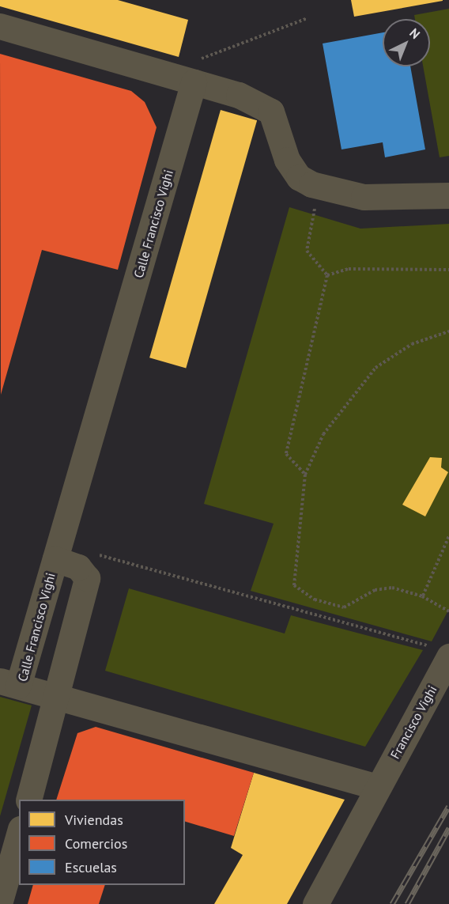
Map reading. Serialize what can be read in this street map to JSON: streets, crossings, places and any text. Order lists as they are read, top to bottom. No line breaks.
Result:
{"streets":{"street":["Calle Francisco Vighi","Francisco Vighi"]},"legend":["Viviendas","Comercios","Escuelas"],"north":"top right"}
